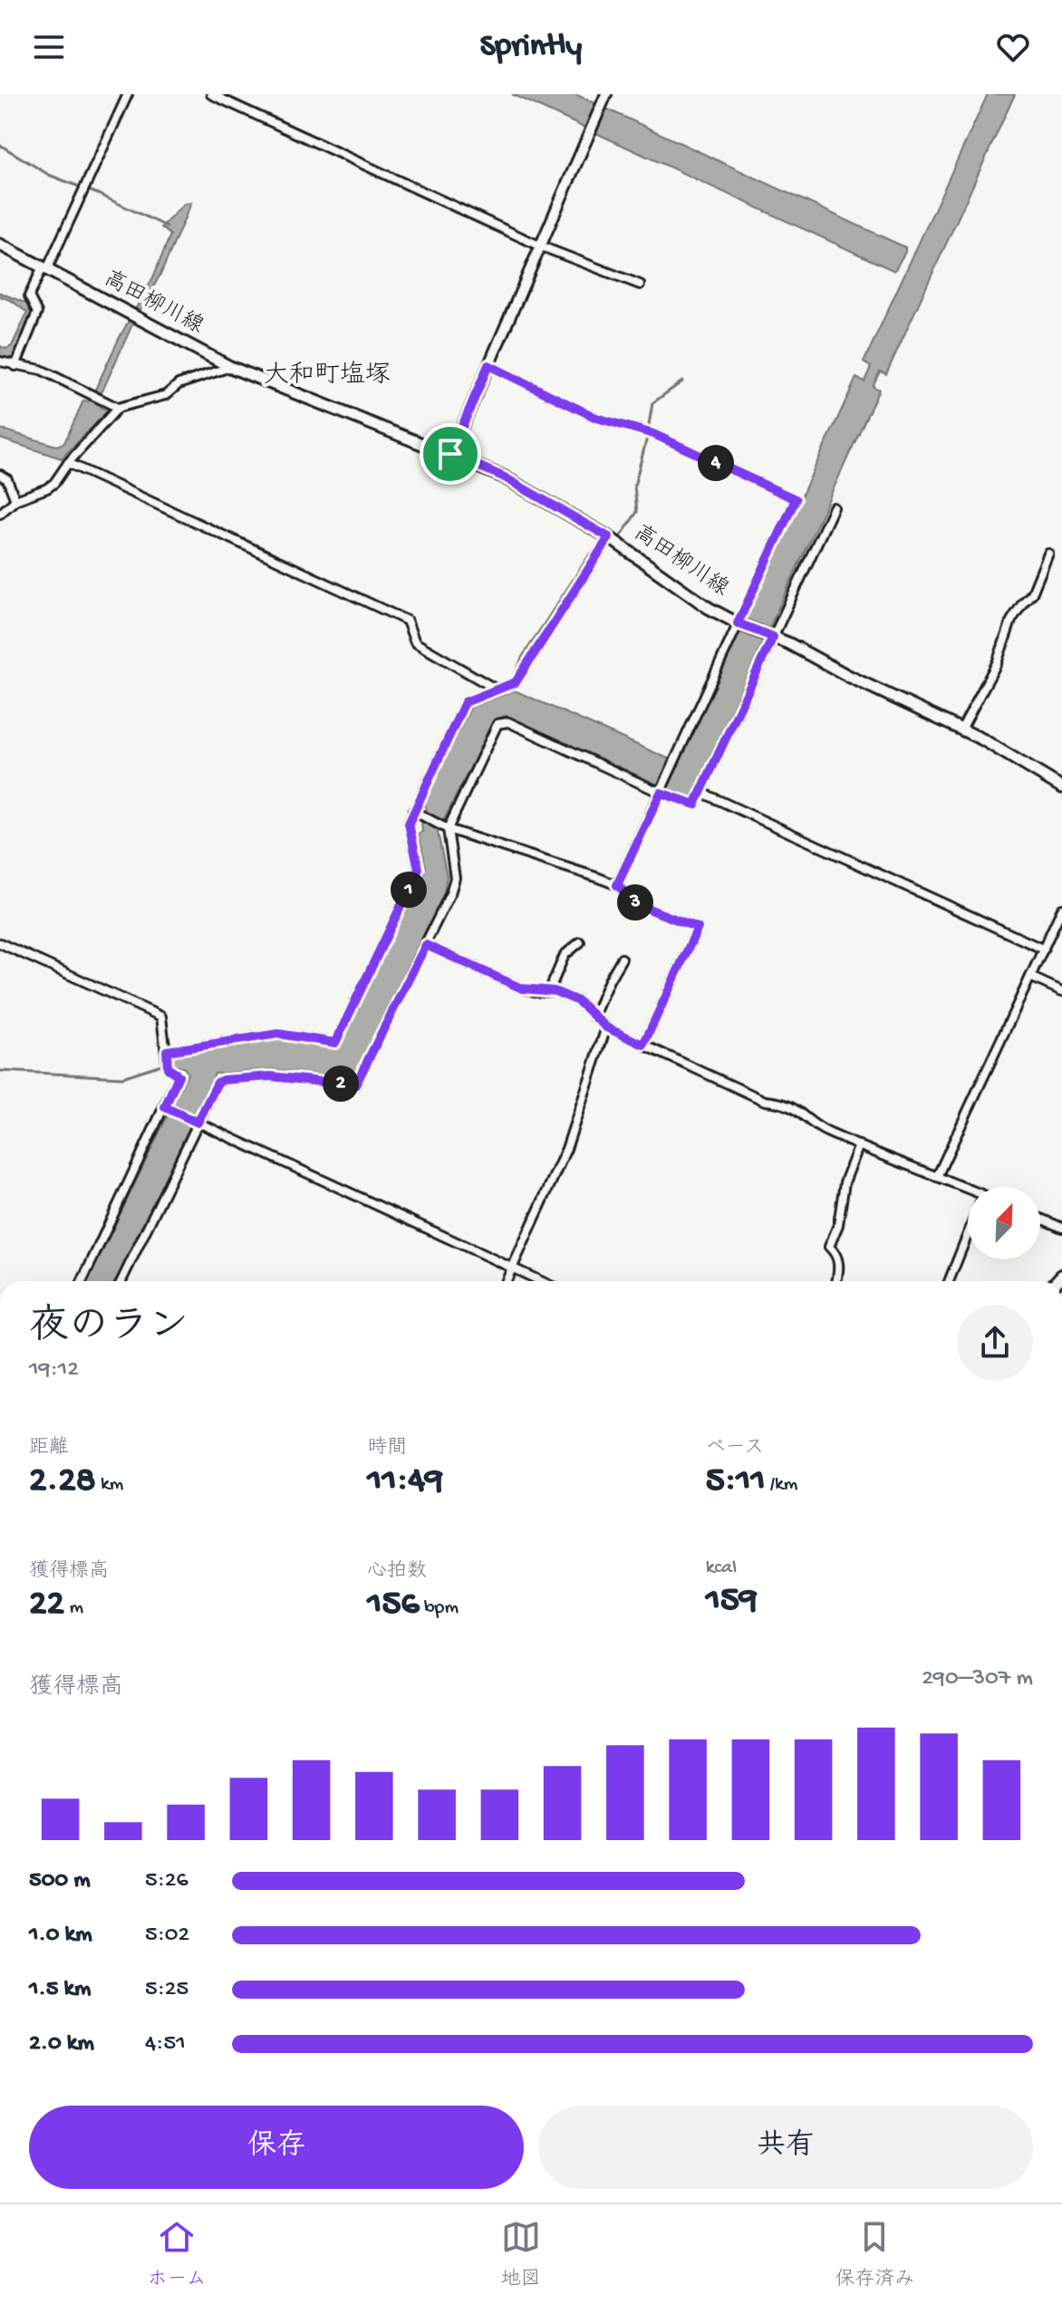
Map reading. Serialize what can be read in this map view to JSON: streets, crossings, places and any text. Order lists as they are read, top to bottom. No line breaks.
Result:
{"streets":{"main road":["高田柳川線"]},"districts":["大和町塩塚"],"north":"top right","page":{"header":"Sprintly","pins":["4","1","3","2"],"heading":["夜のラン","19:12"],"stats":[["距離","2.28 km"],["時間","11:49"],["ペース","5:11 /km"],["獲得標高","22 m"],["心拍数","156 bpm"],["kcal","159"]],"chart":["獲得標高","290–307 m"],"list":[{"name":"500 m","note":"5:26"},{"name":"1.0 km","note":"5:02"},{"name":"1.5 km","note":"5:25"},{"name":"2.0 km","note":"4:51"}],"buttons":["保存","共有"],"tabs":["ホーム","地図","保存済み"]}}
